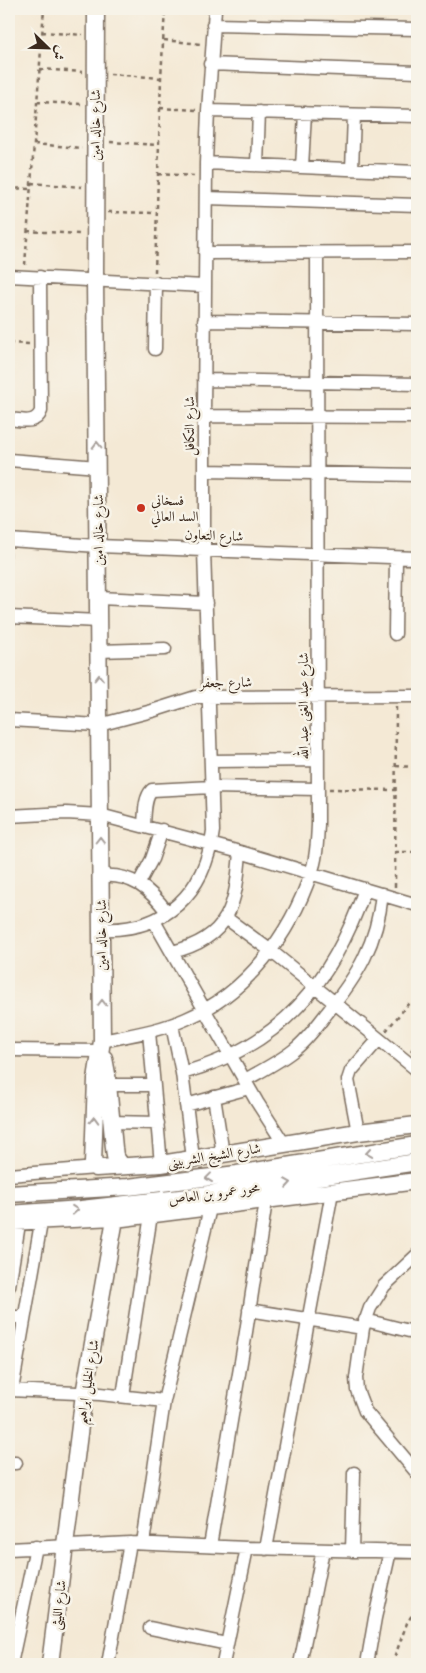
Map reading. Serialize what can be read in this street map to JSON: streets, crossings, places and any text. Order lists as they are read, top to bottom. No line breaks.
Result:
{"streets":{"main road":["شارع خالد امين","شارع الشيخ الشربينى","محور عمرو بن العاص","شارع الخليل ابراهيم","شارع الليثى"],"street":["شارع التكافل","شارع التعاون","شارع جعفر","شارع عبد الغنى عبد الله"]},"crossings":[["شارع خالد امين","شارع التكافل"],["شارع خالد امين","شارع التعاون"],["شارع خالد امين","شارع جعفر"],["شارع خالد امين","شارع عبد الغنى عبد الله"],["شارع خالد امين","شارع الشيخ الشربينى"],["شارع التكافل","شارع التعاون"],["شارع التكافل","شارع جعفر"],["شارع التعاون","شارع عبد الغنى عبد الله"],["شارع جعفر","شارع عبد الغنى عبد الله"],["شارع الخليل ابراهيم","شارع الليثى"]],"one_way":["شارع خالد امين"],"places":["فسخاني السد العالي"],"north":"bottom right"}
